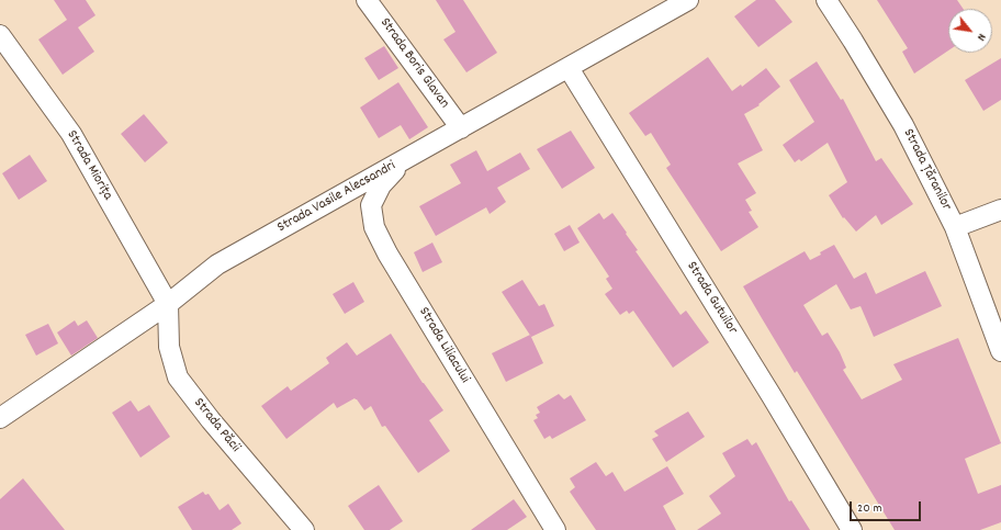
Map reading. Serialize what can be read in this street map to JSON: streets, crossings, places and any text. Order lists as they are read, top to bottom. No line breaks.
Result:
{"streets":{"street":["Strada Boris Glavan","Strada Miorița","Strada Țăranilor","Strada Vasile Alecsandri","Strada Gutuilor","Strada Liliacului","Strada Păcii"]},"crossings":[["Strada Boris Glavan","Strada Vasile Alecsandri"],["Strada Miorița","Strada Vasile Alecsandri"],["Strada Miorița","Strada Păcii"],["Strada Vasile Alecsandri","Strada Gutuilor"],["Strada Vasile Alecsandri","Strada Liliacului"],["Strada Vasile Alecsandri","Strada Păcii"]],"scale_bar":"20 m","north":"bottom right"}
